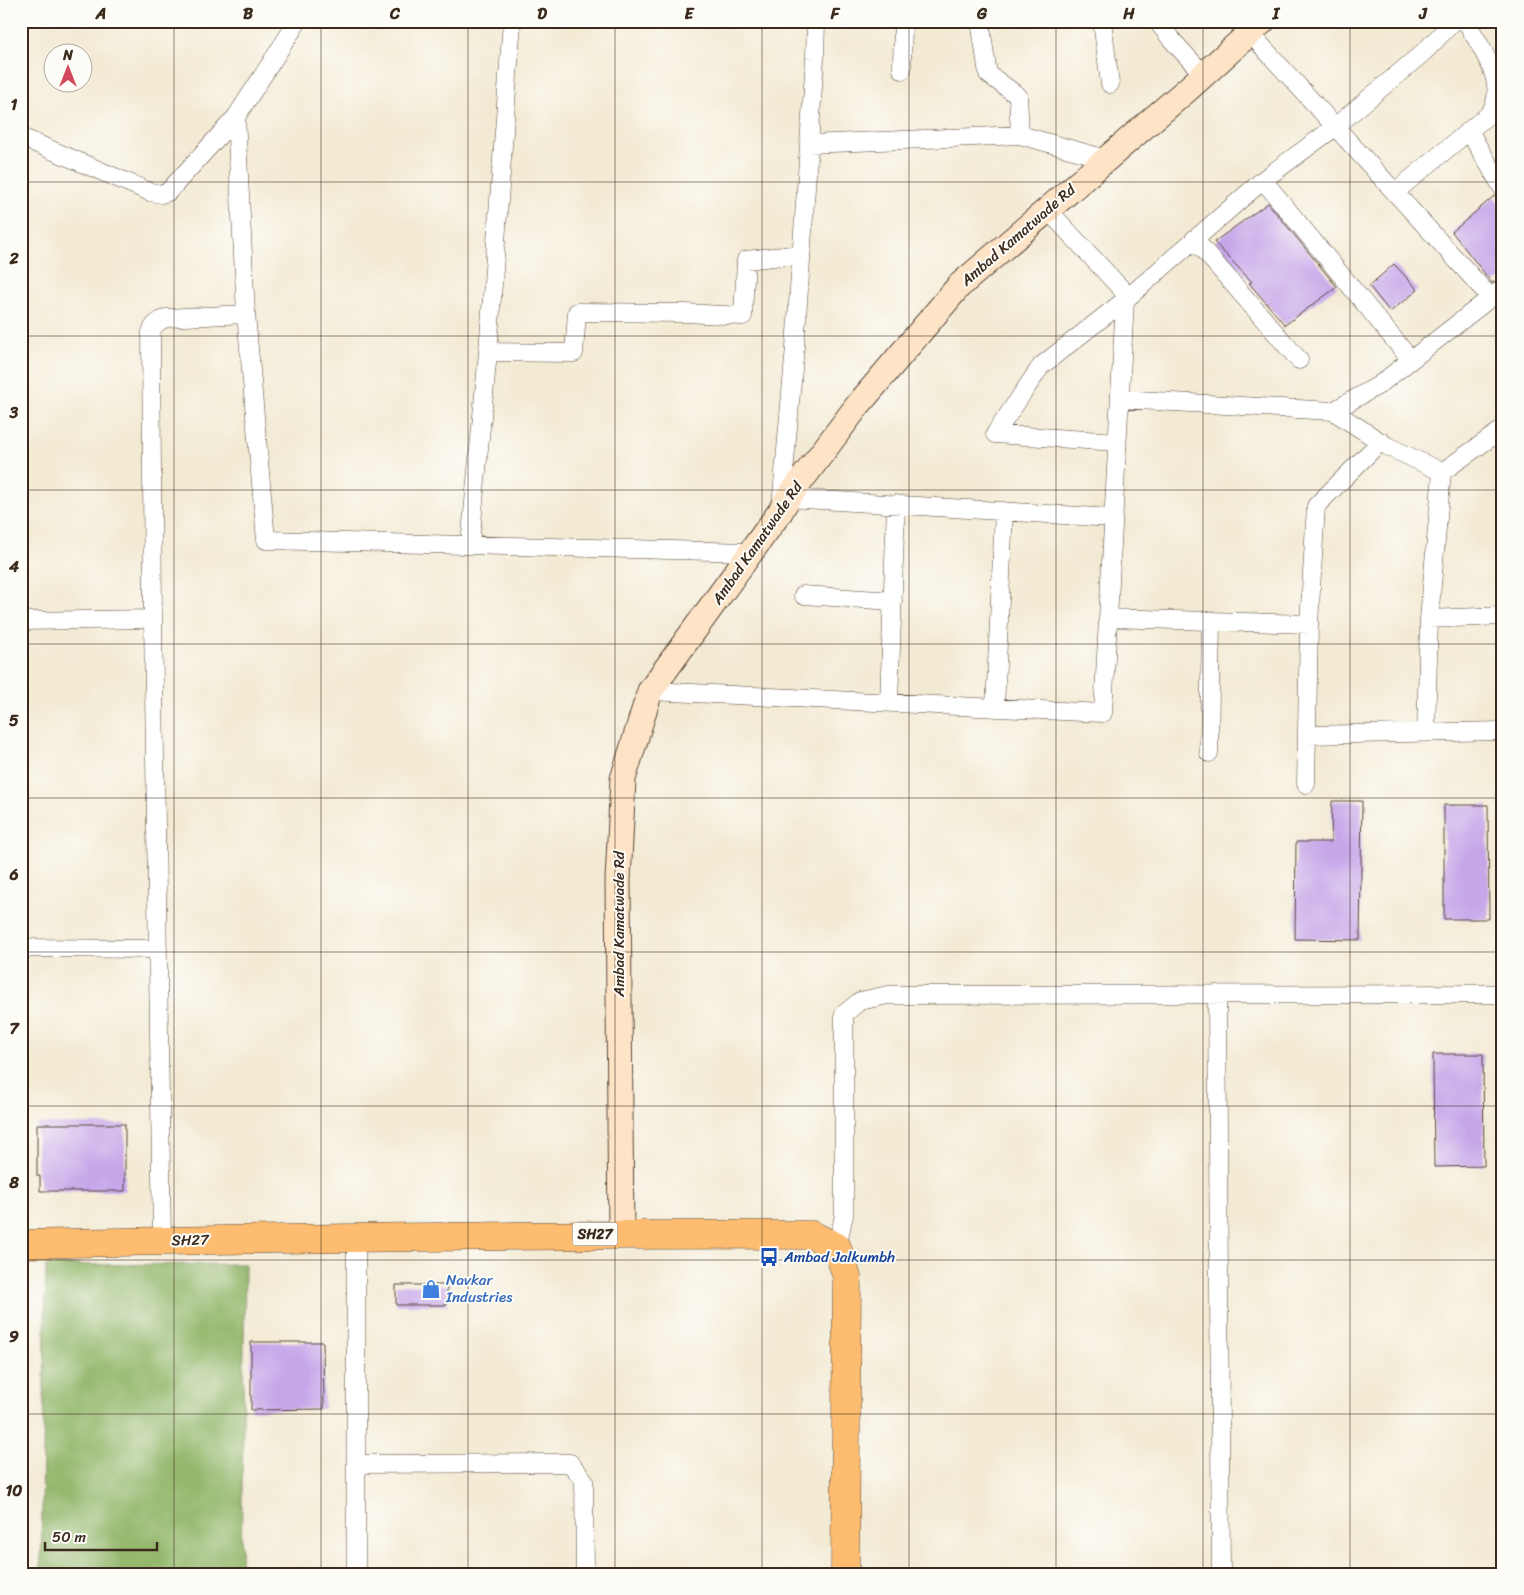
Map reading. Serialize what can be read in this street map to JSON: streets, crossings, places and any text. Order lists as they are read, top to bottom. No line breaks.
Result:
{"streets":{"main road":["SH27"],"street":["Ambad Kamatwade Rd"]},"crossings":[["Ambad Kamatwade Rd","SH27"]],"places":{"bus stop":["Ambad Jalkumbh"],"shop":["Navkar Industries"]},"scale_bar":"50 m","north":"top","grid":{"columns":["A","B","C","D","E","F","G","H","I","J"],"rows":["1","2","3","4","5","6","7","8","9","10"]}}
